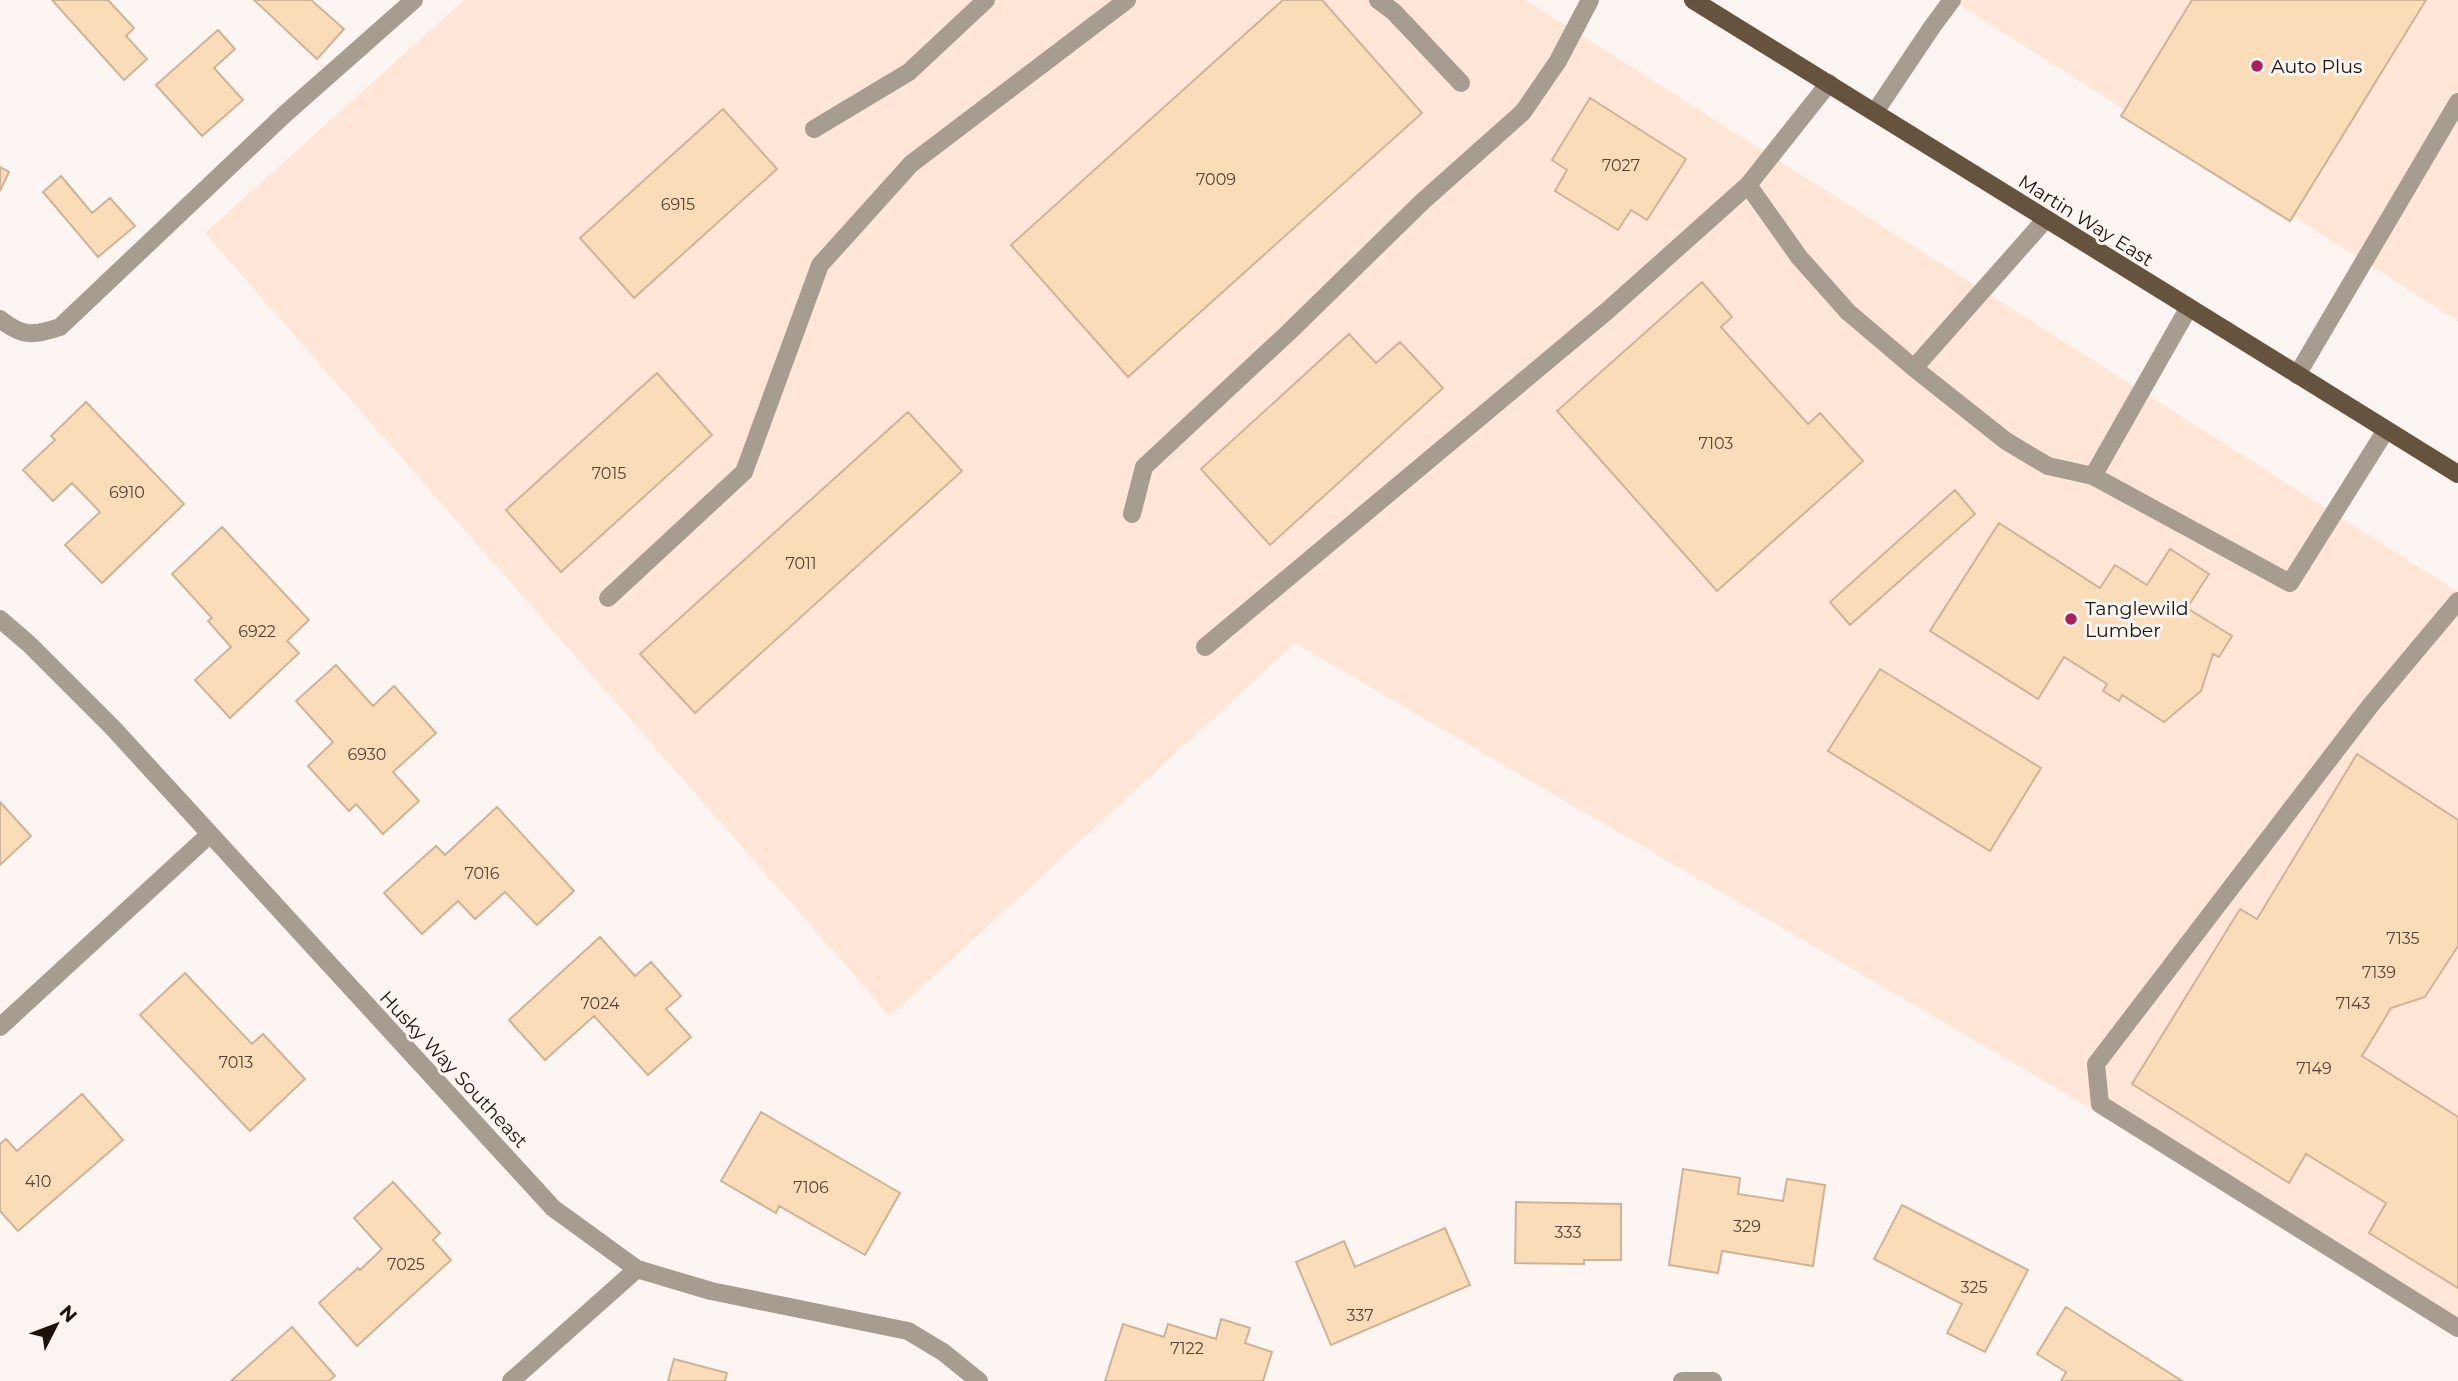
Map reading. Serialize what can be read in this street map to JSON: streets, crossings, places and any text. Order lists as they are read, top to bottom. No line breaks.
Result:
{"streets":{"main road":["Martin Way East"],"street":["Husky Way Southeast"]},"places":["Auto Plus","Tanglewild Lumber"],"house_numbers":["7027","7009","6915","7103","7015","6910","7011","6922","6930","7016","7135","7139","7024","7143","7013","7149","410","7106","329","333","7025","325","337","7122"],"north":"top right"}
